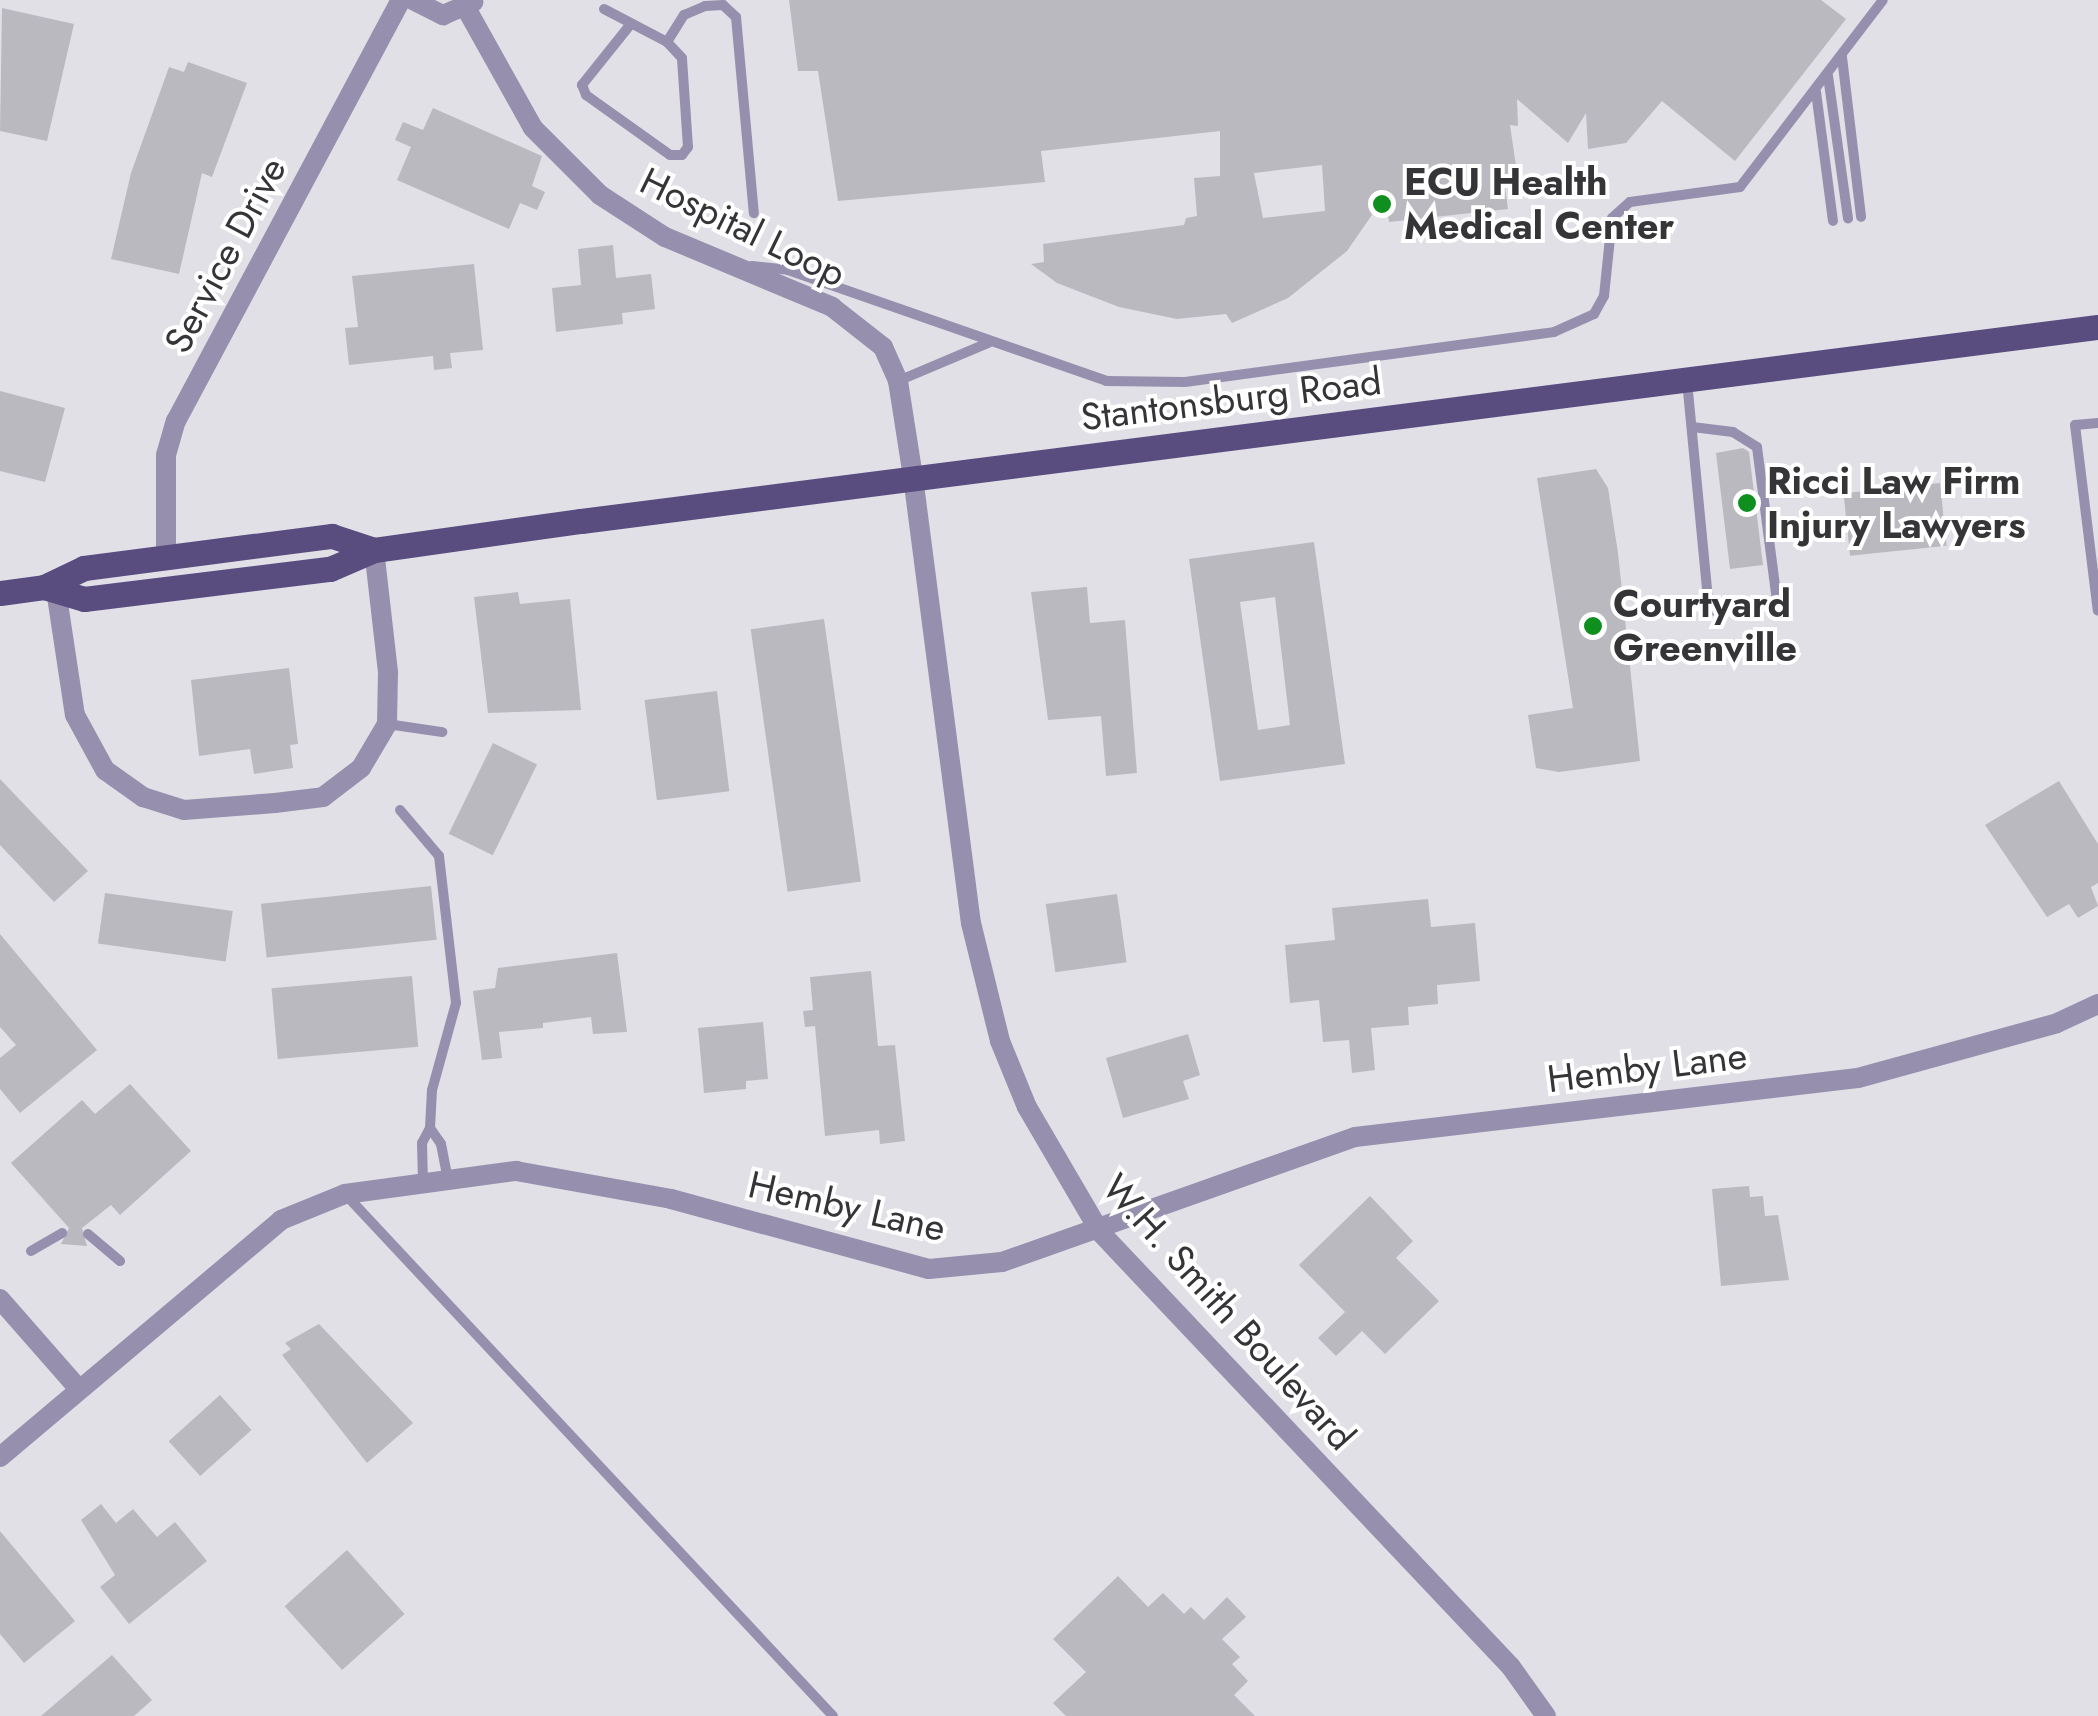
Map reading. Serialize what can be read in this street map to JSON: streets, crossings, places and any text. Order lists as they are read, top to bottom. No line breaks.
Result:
{"streets":{"main road":["Stantonsburg Road"],"street":["Hospital Loop","Service Drive","Hemby Lane","W.H. Smith Boulevard"]},"crossings":[["Hospital Loop","Stantonsburg Road"],["Hospital Loop","W.H. Smith Boulevard"],["Service Drive","Stantonsburg Road"],["Stantonsburg Road","W.H. Smith Boulevard"],["Hemby Lane","W.H. Smith Boulevard"]],"places":["ECU Health Medical Center","Ricci Law Firm Injury Lawyers","Courtyard Greenville"]}
